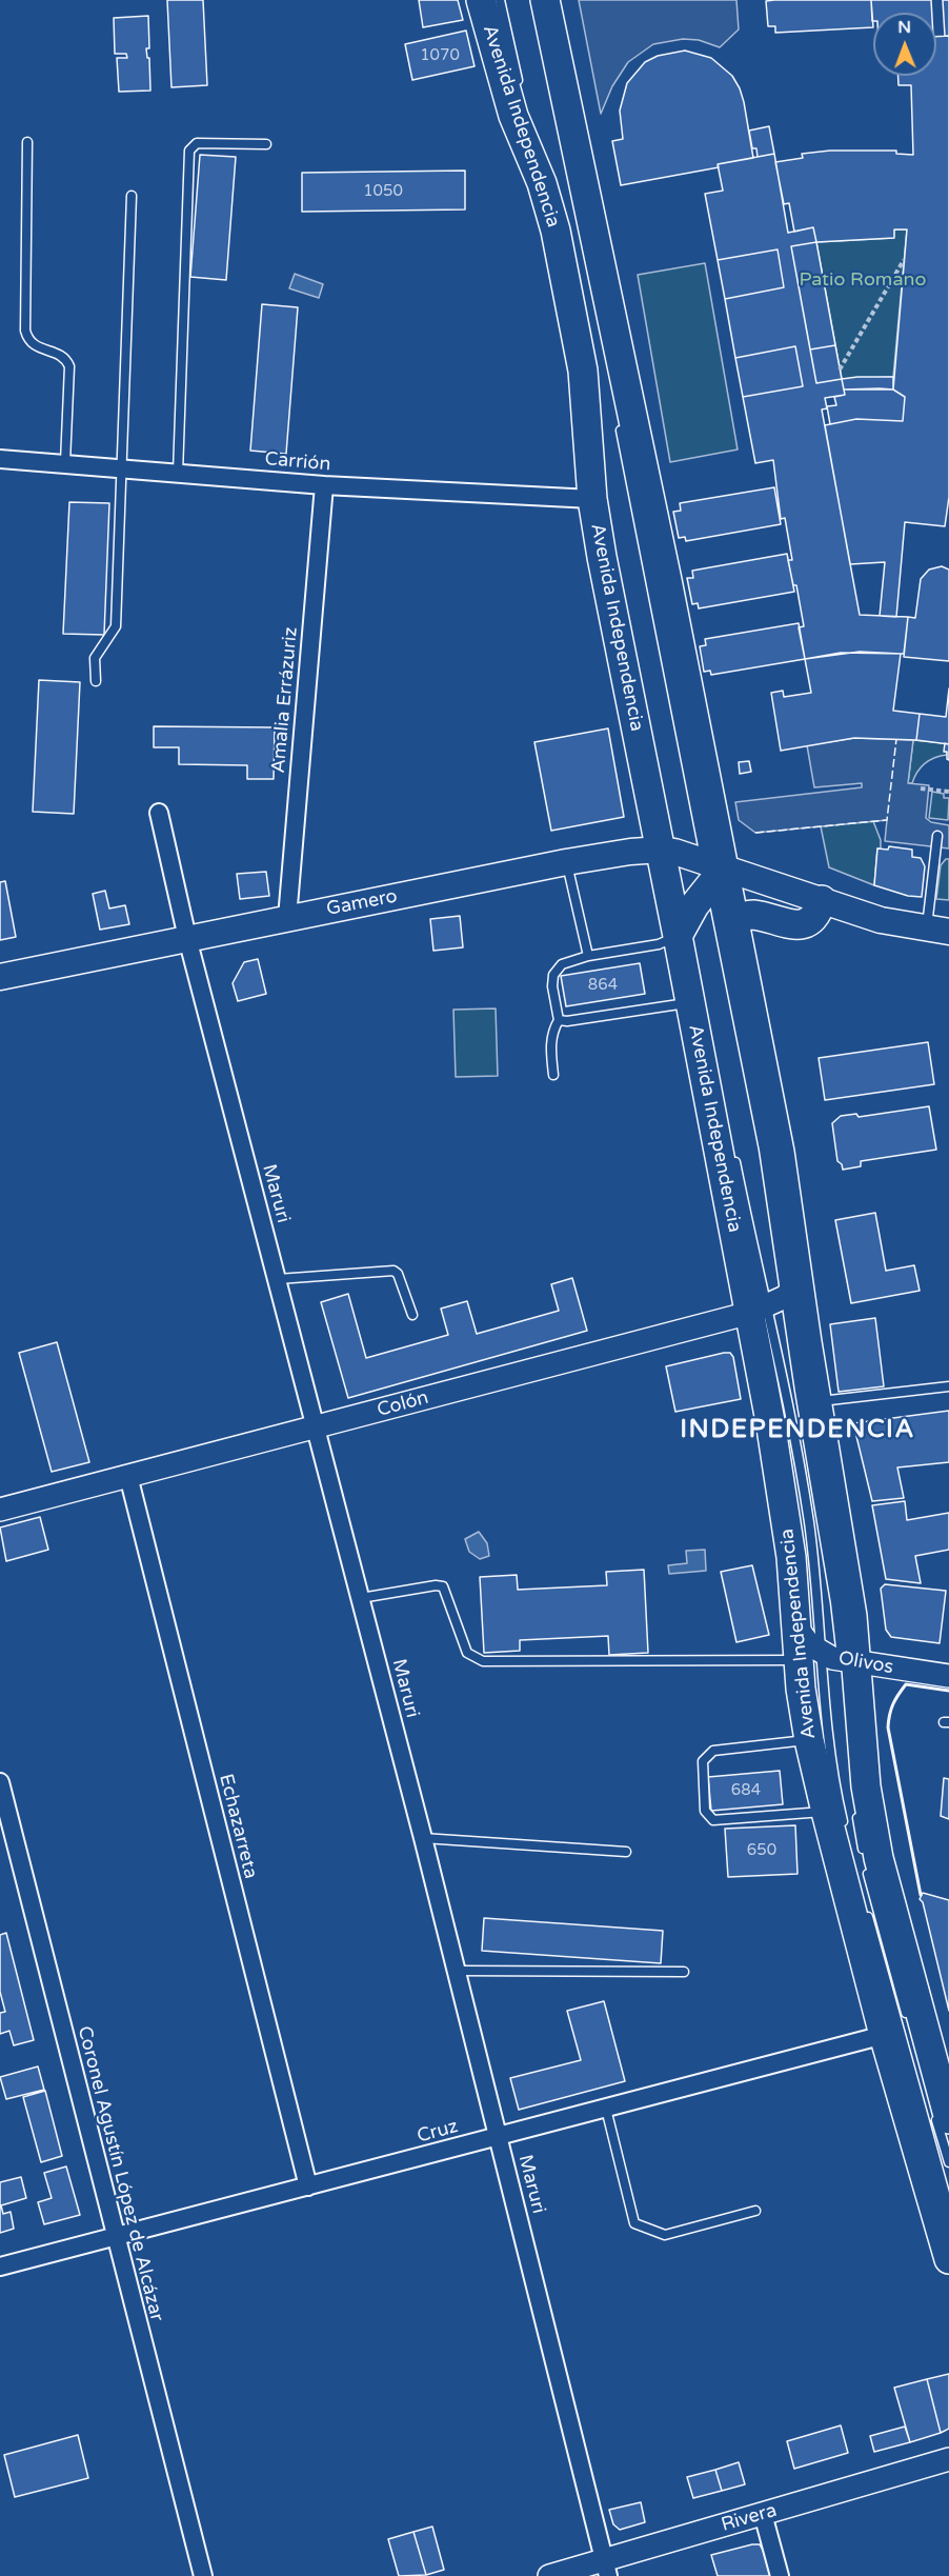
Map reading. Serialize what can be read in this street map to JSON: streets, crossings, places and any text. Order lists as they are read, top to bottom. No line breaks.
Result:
{"streets":{"main road":["Avenida Independencia","Gamero"],"street":["Carrión","Amalia Errázuriz","Maruri","Colón","Olivos","Echazarreta","Cruz","Coronel Agustín López de Alcázar","Rivera"]},"crossings":[["Avenida Independencia","Carrión"],["Avenida Independencia","Gamero"],["Avenida Independencia","Colón"],["Avenida Independencia","Olivos"],["Avenida Independencia","Cruz"],["Carrión","Amalia Errázuriz"],["Amalia Errázuriz","Gamero"],["Gamero","Maruri"],["Maruri","Colón"],["Maruri","Cruz"],["Maruri","Rivera"],["Colón","Echazarreta"],["Echazarreta","Cruz"],["Cruz","Coronel Agustín López de Alcázar"]],"districts":["INDEPENDENCIA"],"parks":["Patio Romano"],"house_numbers":["1070","1050","864","684","650"],"north":"top"}
